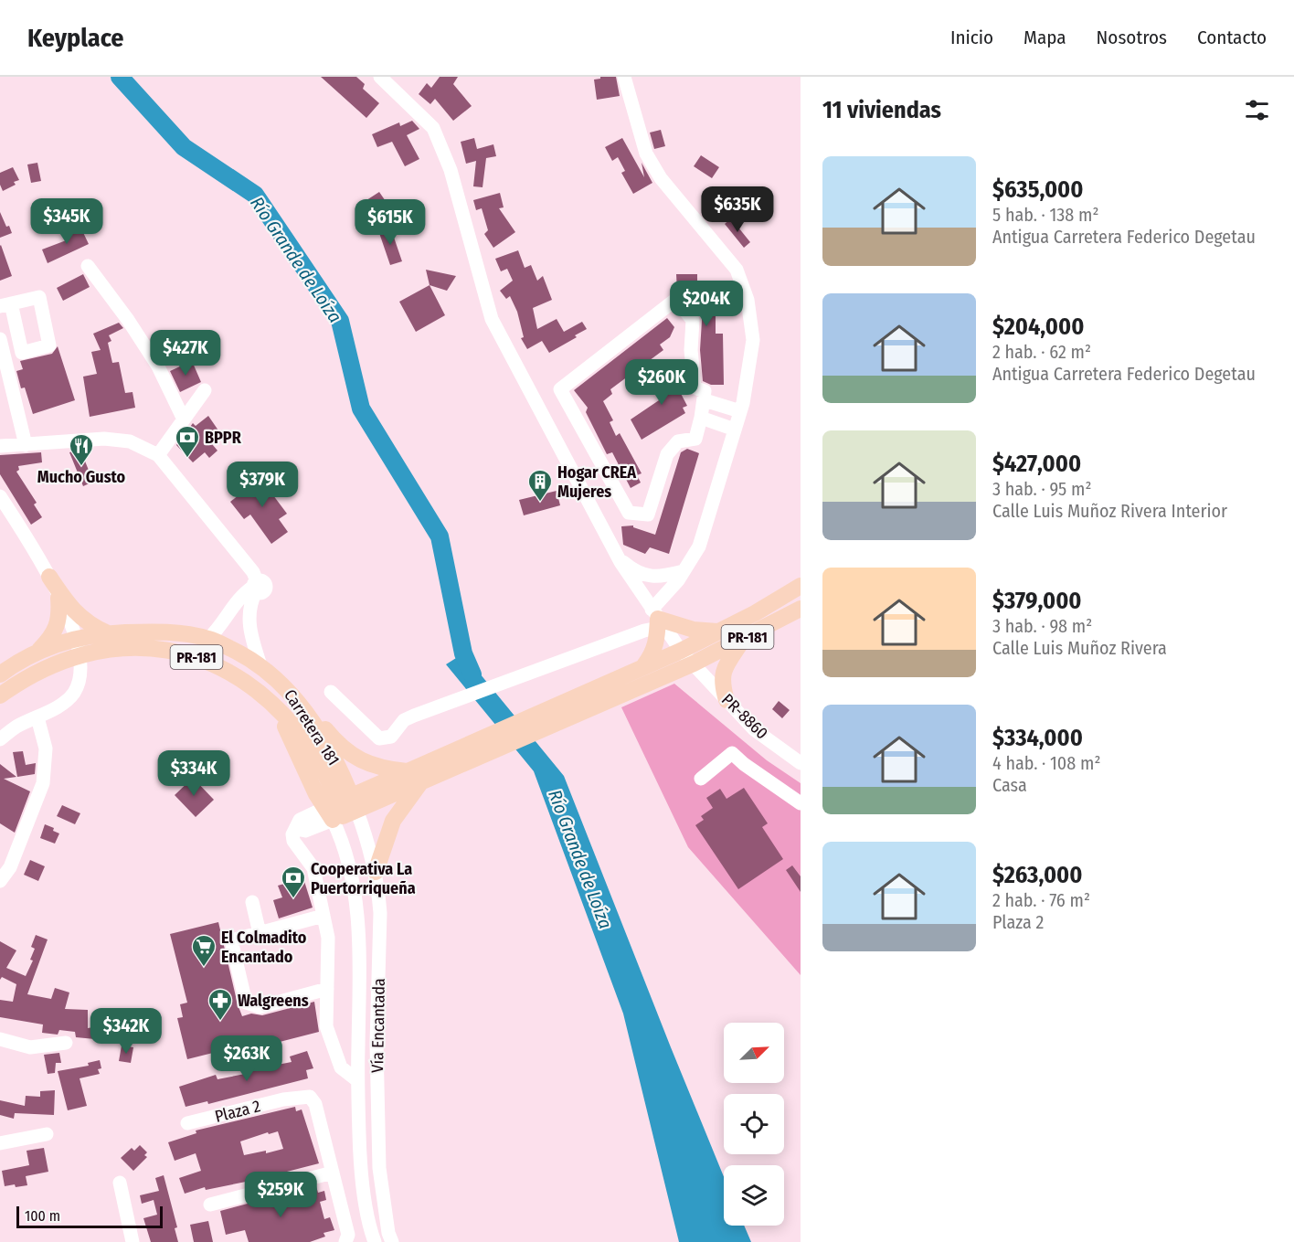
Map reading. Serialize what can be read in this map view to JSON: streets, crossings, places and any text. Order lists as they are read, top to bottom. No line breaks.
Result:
{"streets":{"main road":["PR-181","Carretera 181"],"street":["PR-8860","Vía Encantada","Plaza 2"]},"crossings":[["PR-181","PR-8860"],["PR-181","Carretera 181"],["PR-181","Vía Encantada"],["Carretera 181","Vía Encantada"]],"water":["Río Grande de Loíza"],"places":{"bank":["BPPR","Cooperativa La Puertorriqueña"],"restaurant":["Mucho Gusto"],"building":["Hogar CREA Mujeres"],"supermarket":["El Colmadito Encantado"],"pharmacy":["Walgreens"]},"scale_bar":"100 m","north":"top right","page":{"header":"Keyplace","nav":["Inicio","Mapa","Nosotros","Contacto"],"heading":"11 viviendas","list":[{"name":"$635,000","note":"5 hab. · 138 m² · Antigua Carretera Federico Degetau"},{"name":"$204,000","note":"2 hab. · 62 m² · Antigua Carretera Federico Degetau"},{"name":"$427,000","note":"3 hab. · 95 m² · Calle Luis Muñoz Rivera Interior"},{"name":"$379,000","note":"3 hab. · 98 m² · Calle Luis Muñoz Rivera"},{"name":"$334,000","note":"4 hab. · 108 m² · Casa"},{"name":"$263,000","note":"2 hab. · 76 m² · Plaza 2"}],"price":["$635K","$345K","$615K","$204K","$427K","$260K","$379K","$334K","$342K","$263K","$259K"],"scale":"100 m"}}
